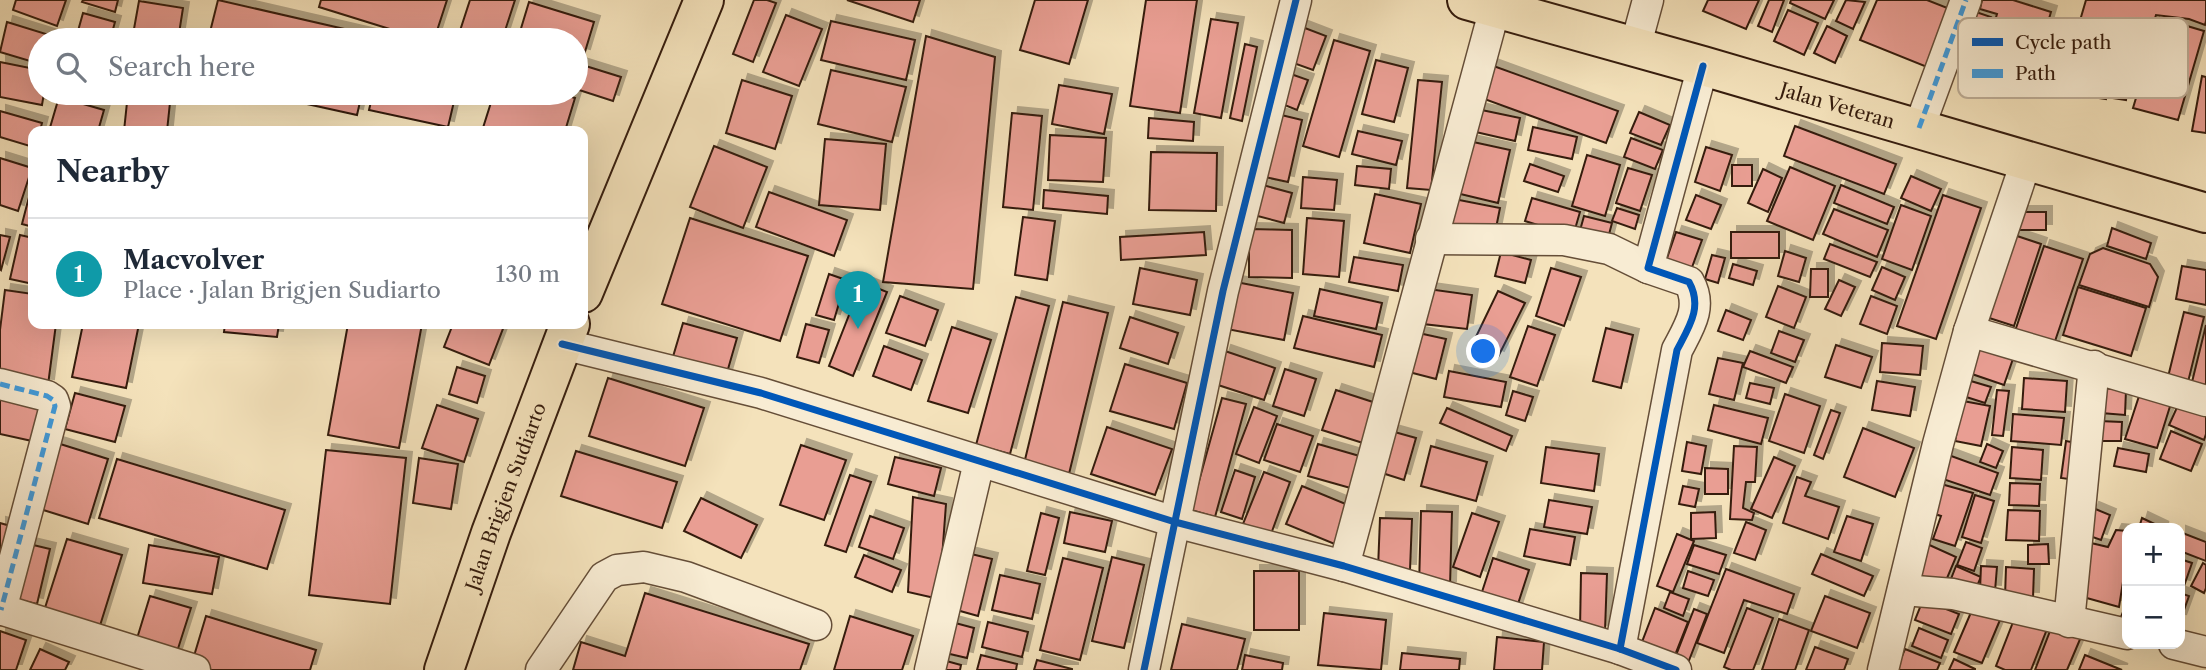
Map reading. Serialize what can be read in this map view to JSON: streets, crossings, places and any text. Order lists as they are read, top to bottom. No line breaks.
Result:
{"streets":{"main road":["Jalan Veteran","Jalan Brigjen Sudiarto"]},"legend":["Cycle path","Path"],"page":{"search":"Search here","heading":"Nearby","list":[{"mark":"1","name":"Macvolver","note":"Place · Jalan Brigjen Sudiarto","value":"130 m"}],"pins":"1","map_buttons":["+","−"]}}
